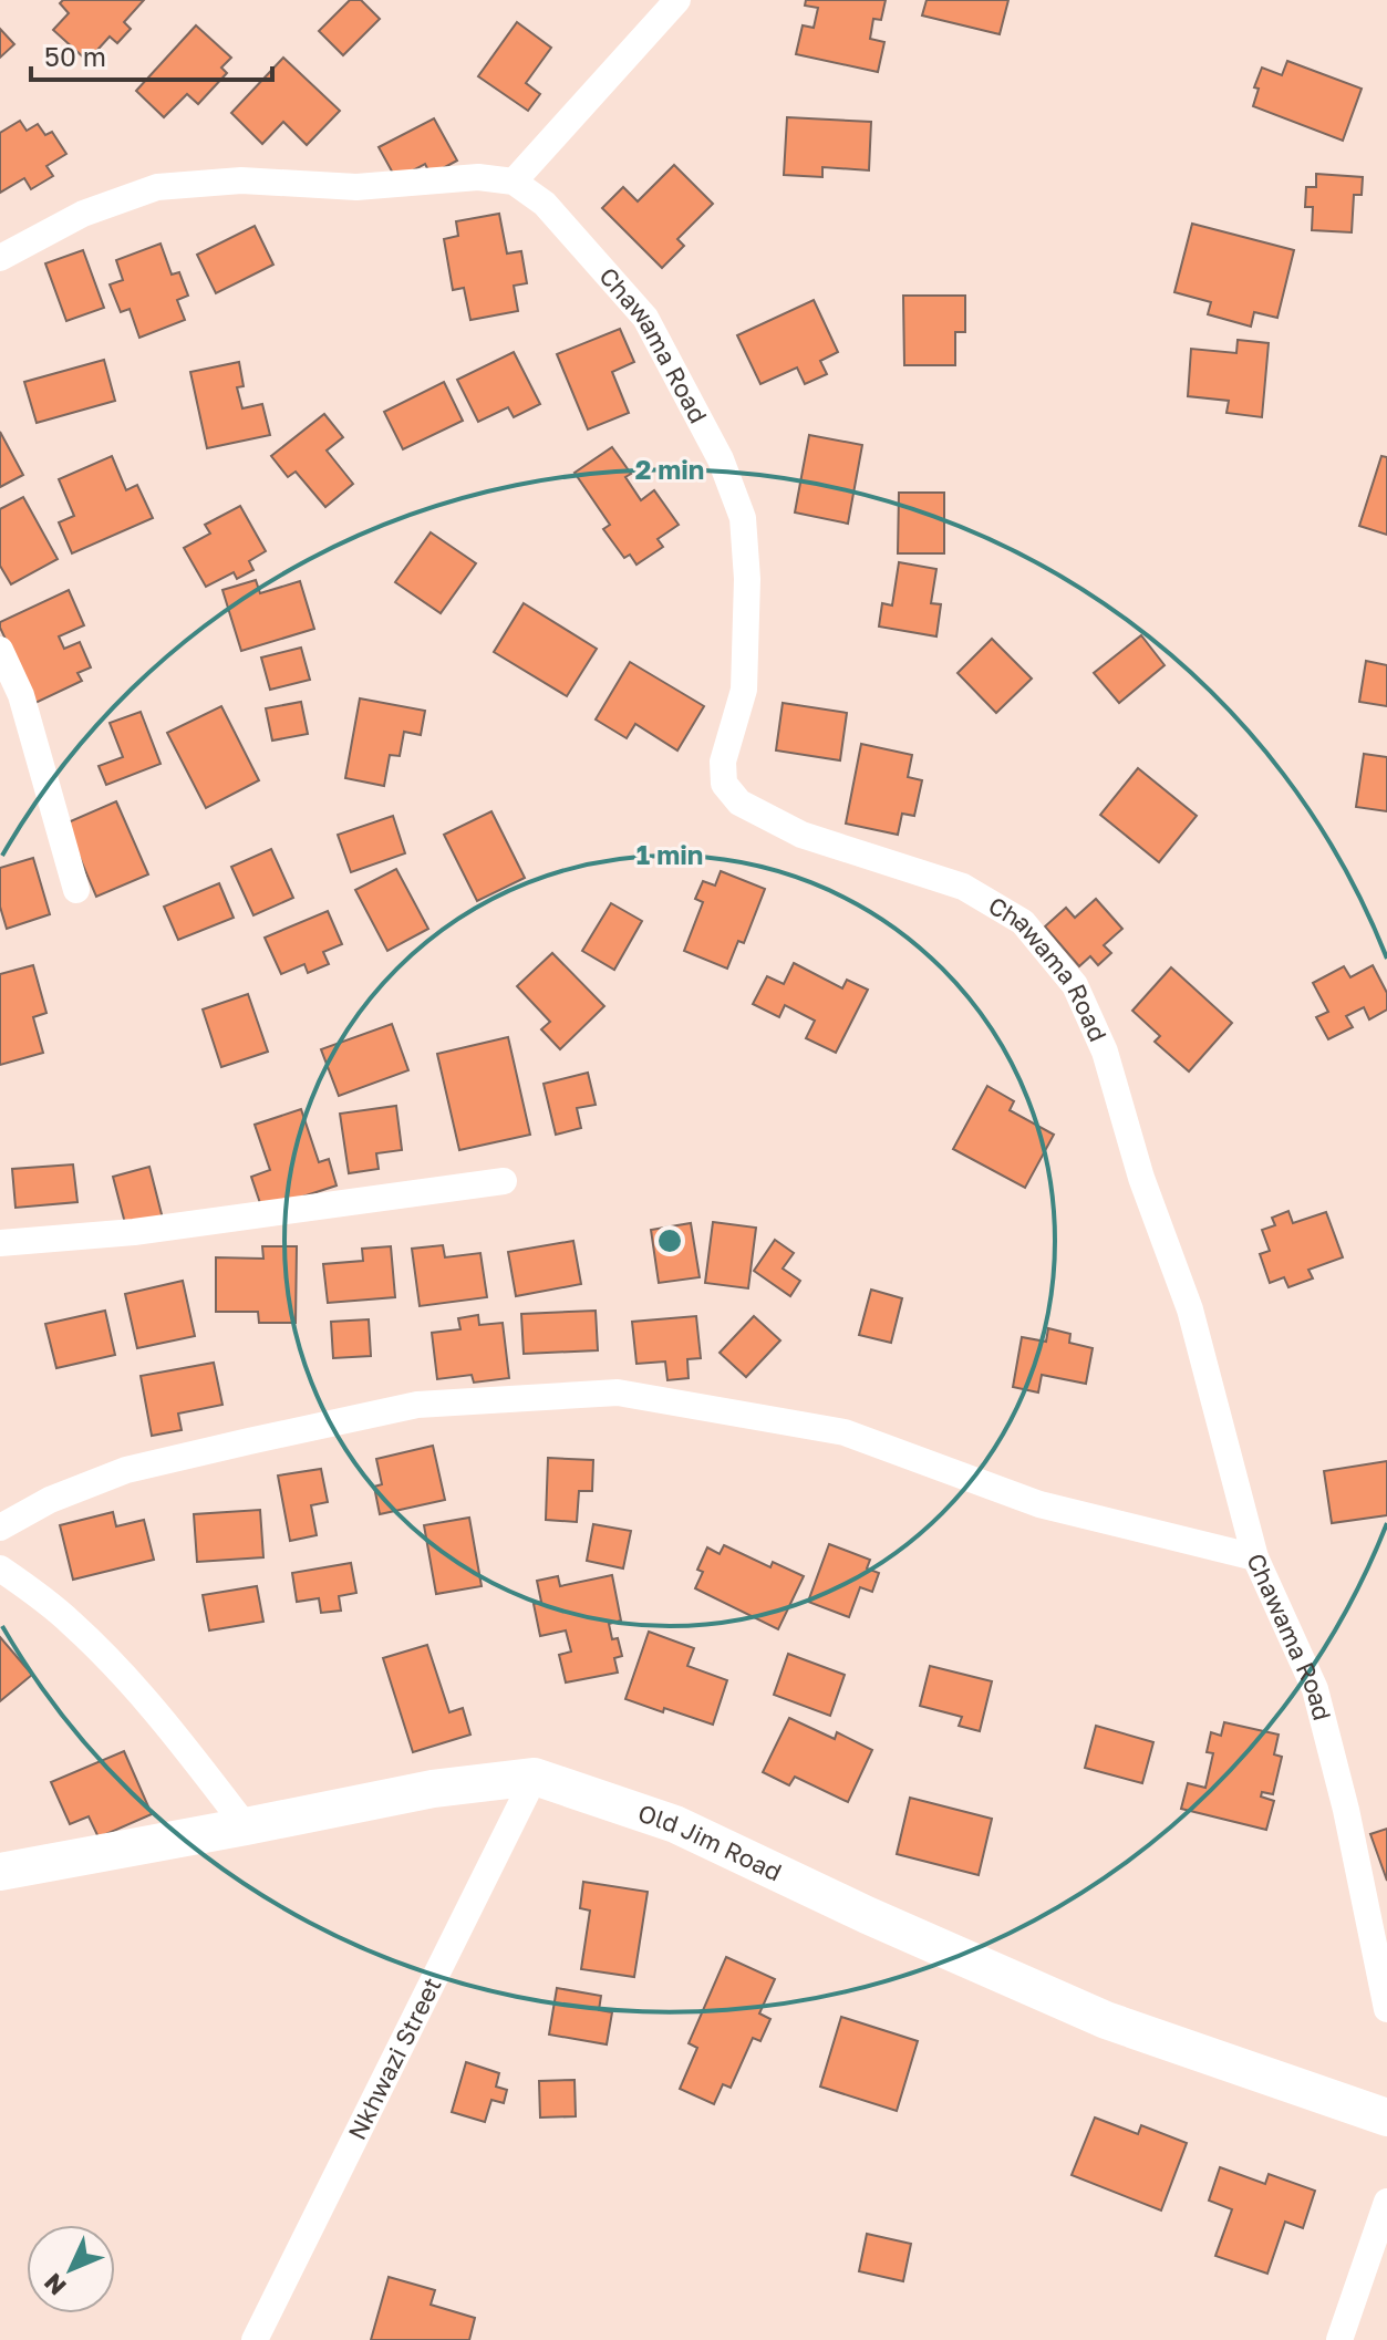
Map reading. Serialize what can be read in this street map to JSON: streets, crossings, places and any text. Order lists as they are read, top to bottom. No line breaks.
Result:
{"streets":{"street":["Chawama Road","Old Jim Road","Nkhwazi Street"]},"crossings":[["Old Jim Road","Nkhwazi Street"]],"scale_bar":"50 m","north":"bottom left","rings":["2 min","1 min"]}
